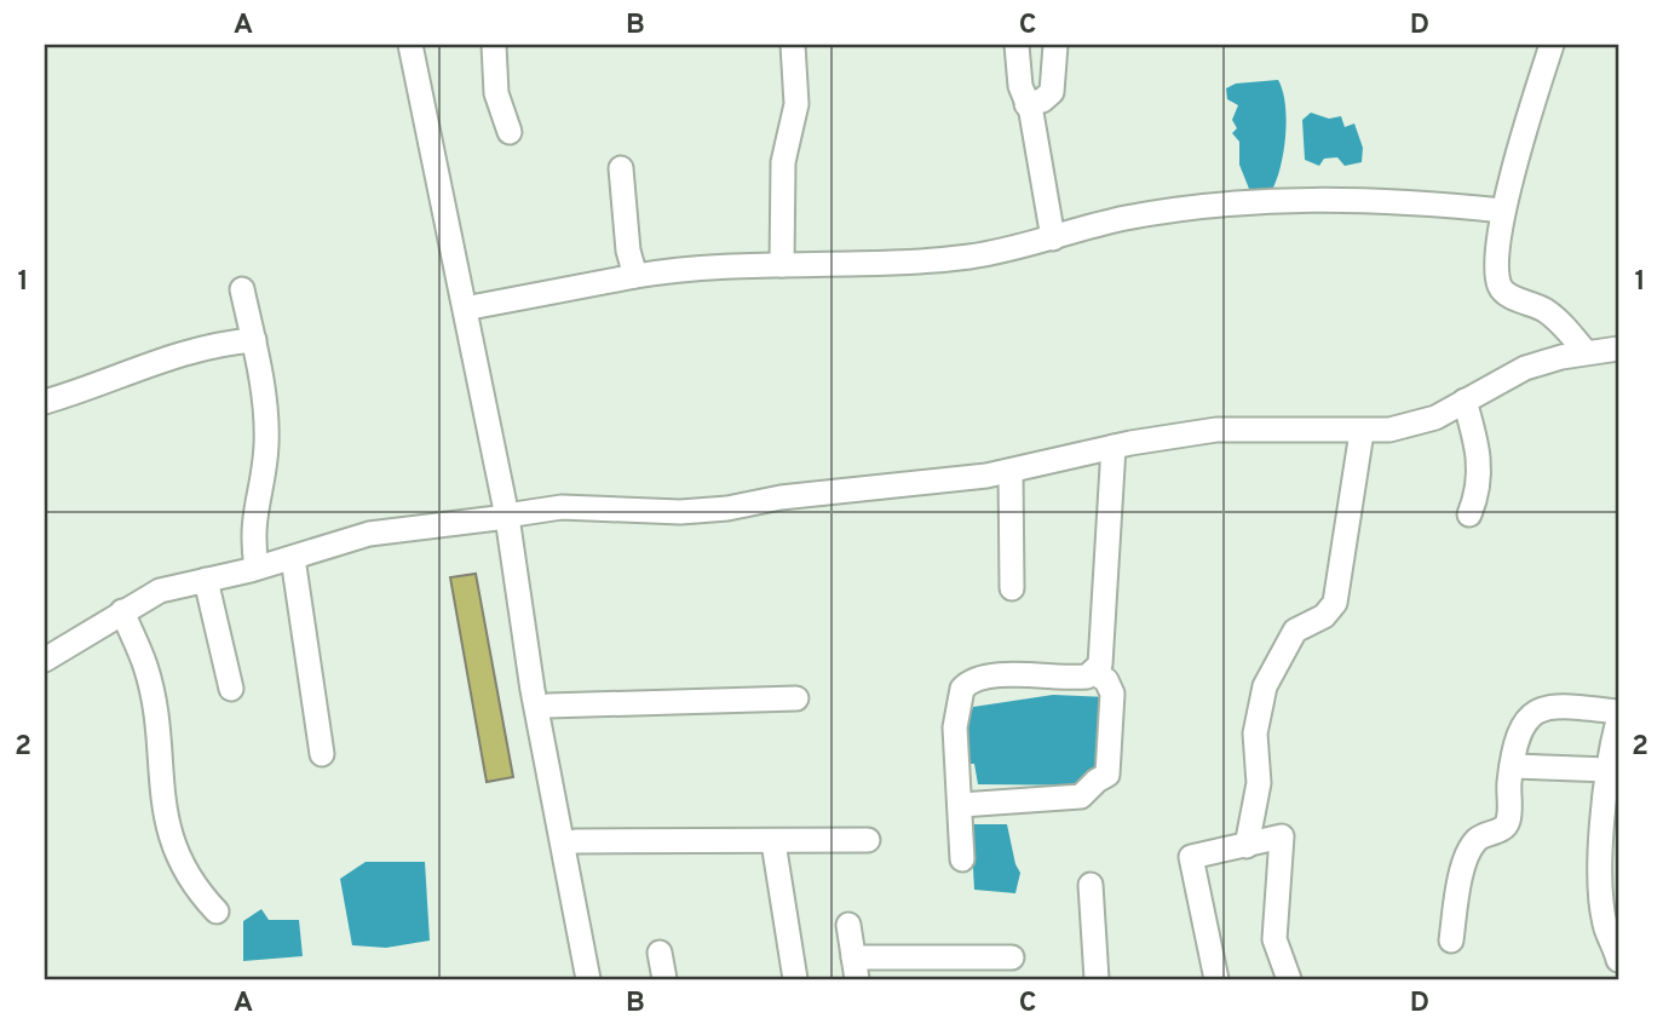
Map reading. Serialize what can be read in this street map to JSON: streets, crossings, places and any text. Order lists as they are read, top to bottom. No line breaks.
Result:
{"grid":{"columns":["A","B","C","D"],"rows":["1","2"]}}
